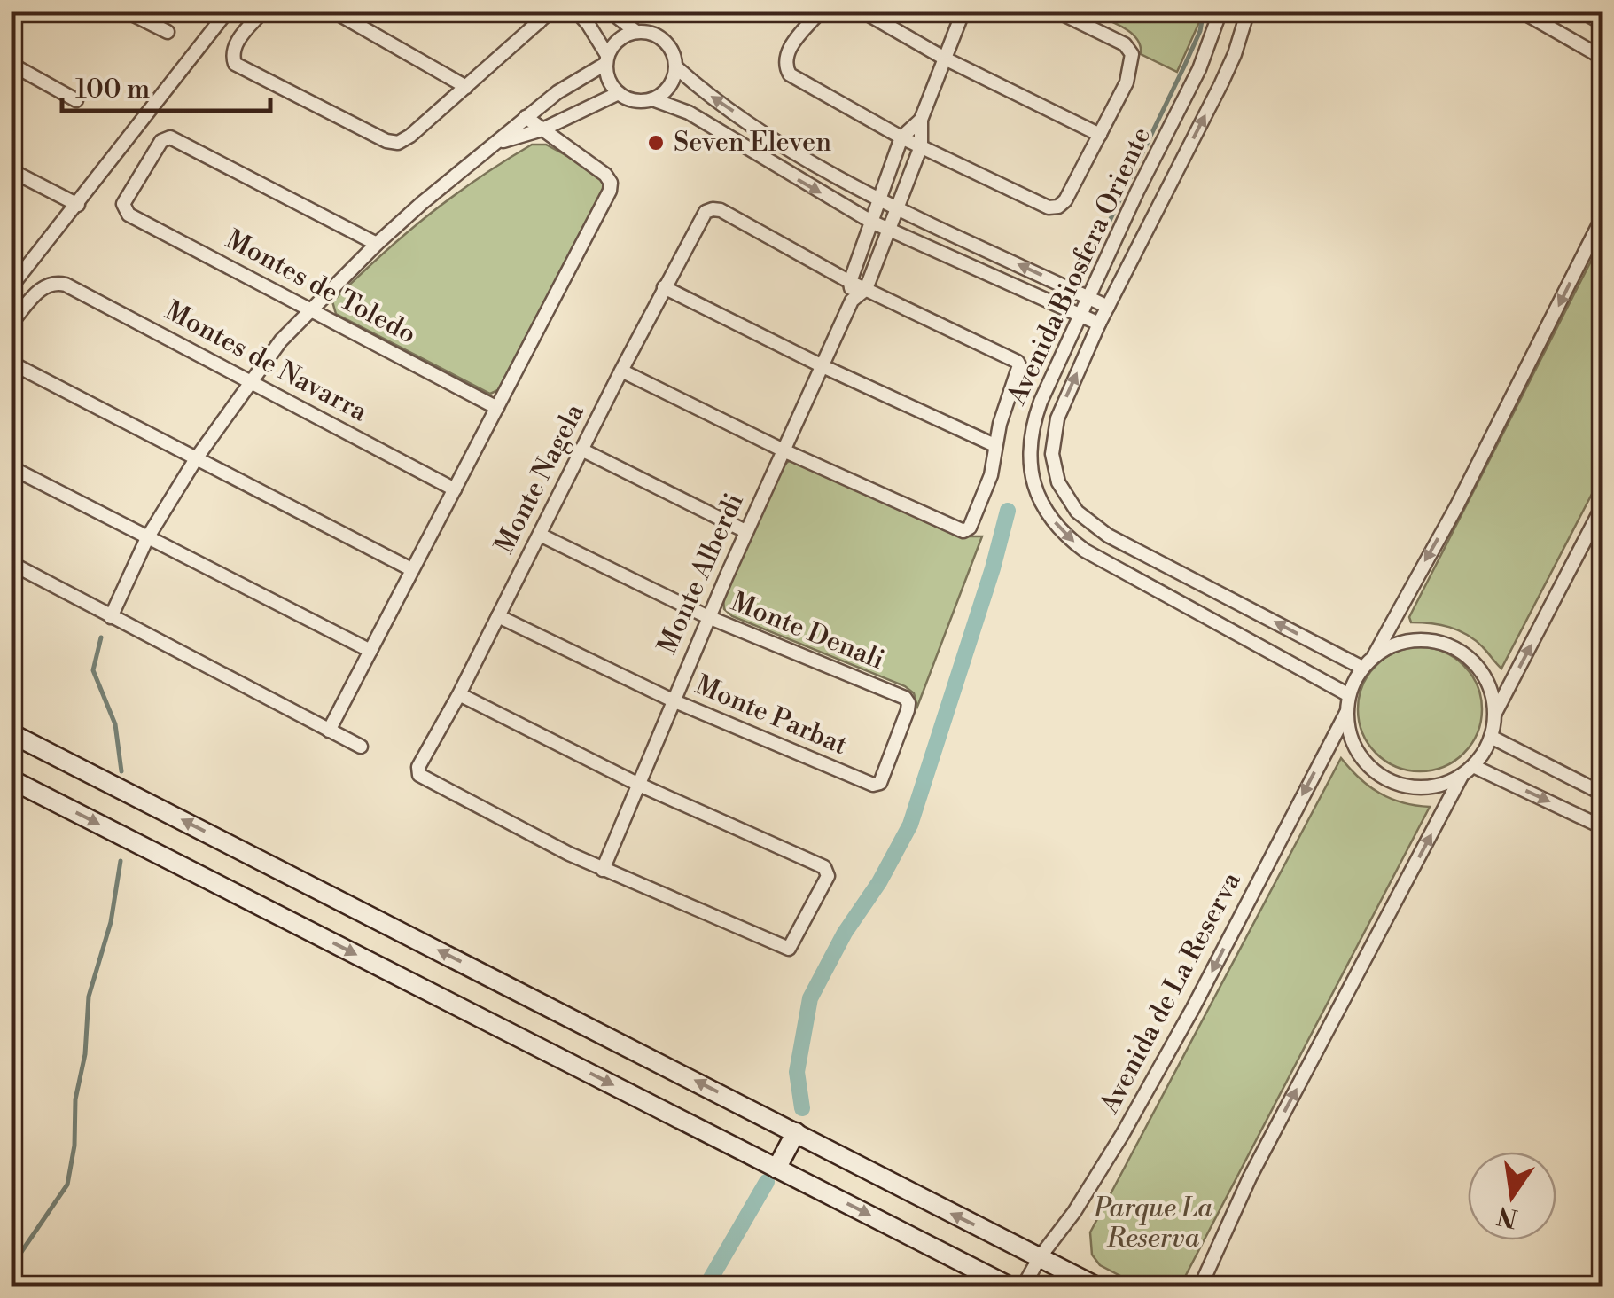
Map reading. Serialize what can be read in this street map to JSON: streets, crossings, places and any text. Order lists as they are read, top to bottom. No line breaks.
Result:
{"streets":{"street":["Avenida Biosfera Oriente","Montes de Toledo","Montes de Navarra","Monte Nagela","Monte Alberdi","Monte Denali","Monte Parbat","Avenida de La Reserva"]},"crossings":[["Avenida Biosfera Oriente","Avenida de La Reserva"],["Monte Nagela","Monte Alberdi"],["Monte Nagela","Monte Denali"],["Monte Nagela","Monte Parbat"],["Monte Alberdi","Monte Denali"],["Monte Alberdi","Monte Parbat"],["Monte Denali","Monte Parbat"]],"one_way":["Avenida de La Reserva"],"parks":["Parque La Reserva"],"places":["Seven Eleven"],"scale_bar":"100 m","north":"bottom"}
